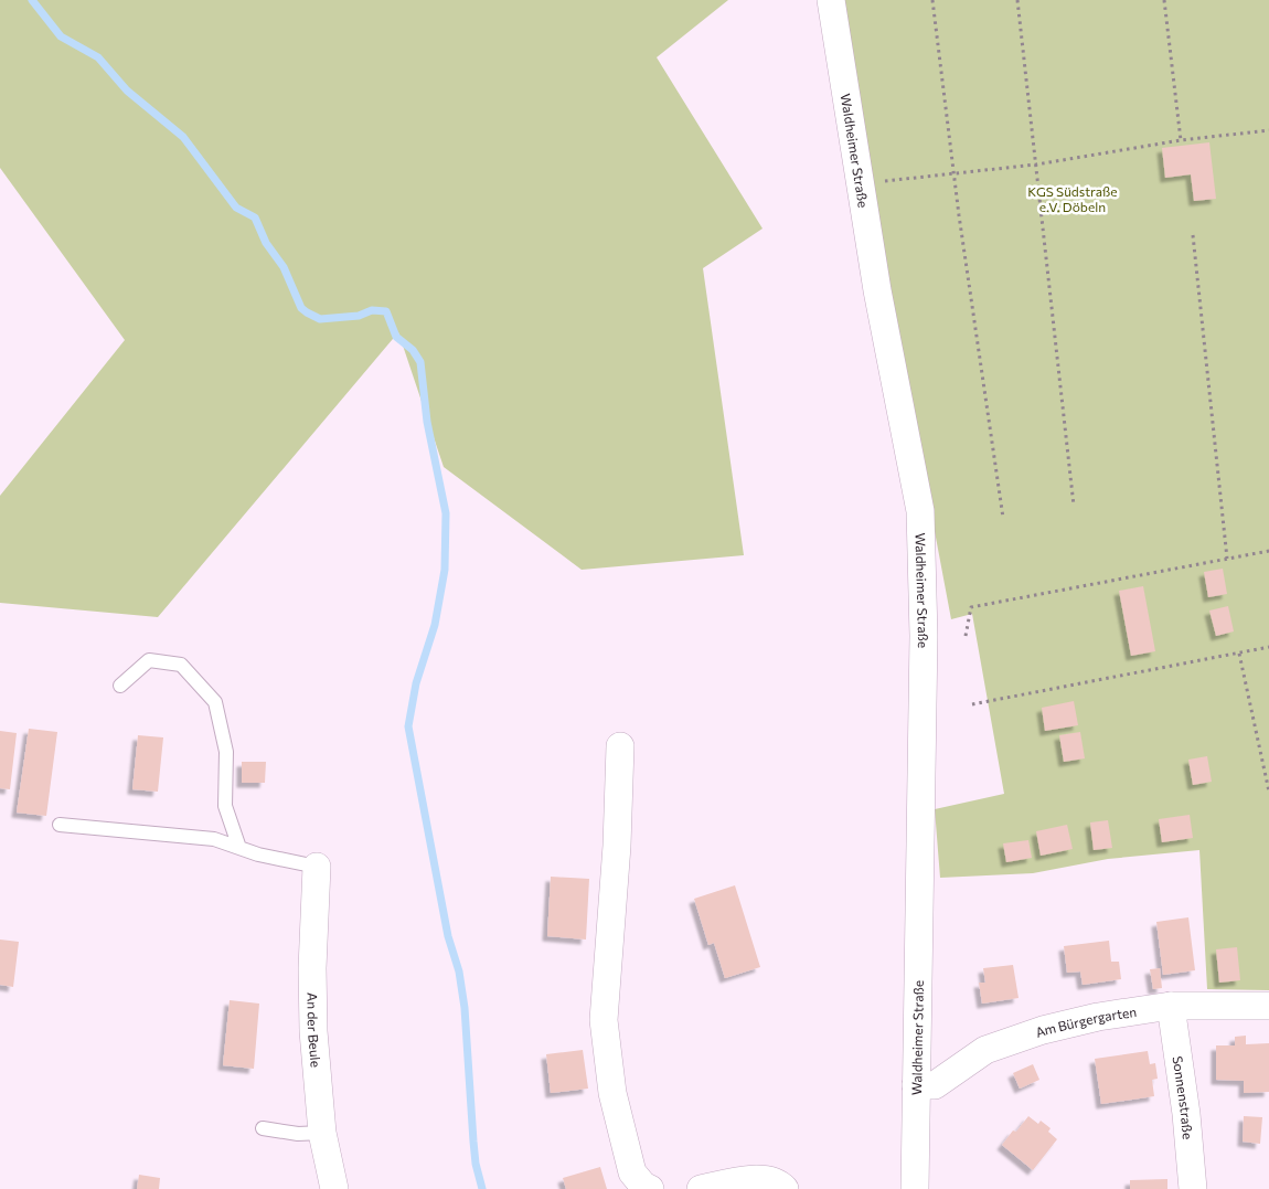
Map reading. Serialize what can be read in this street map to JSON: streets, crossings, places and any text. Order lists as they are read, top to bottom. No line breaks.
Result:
{"streets":{"street":["Waldheimer Straße","Am Bürgergarten","An der Beule","Sonnenstraße"]},"crossings":[["Waldheimer Straße","Am Bürgergarten"],["Am Bürgergarten","Sonnenstraße"]],"parks":["KGS Südstraße e.V. Döbeln"]}
